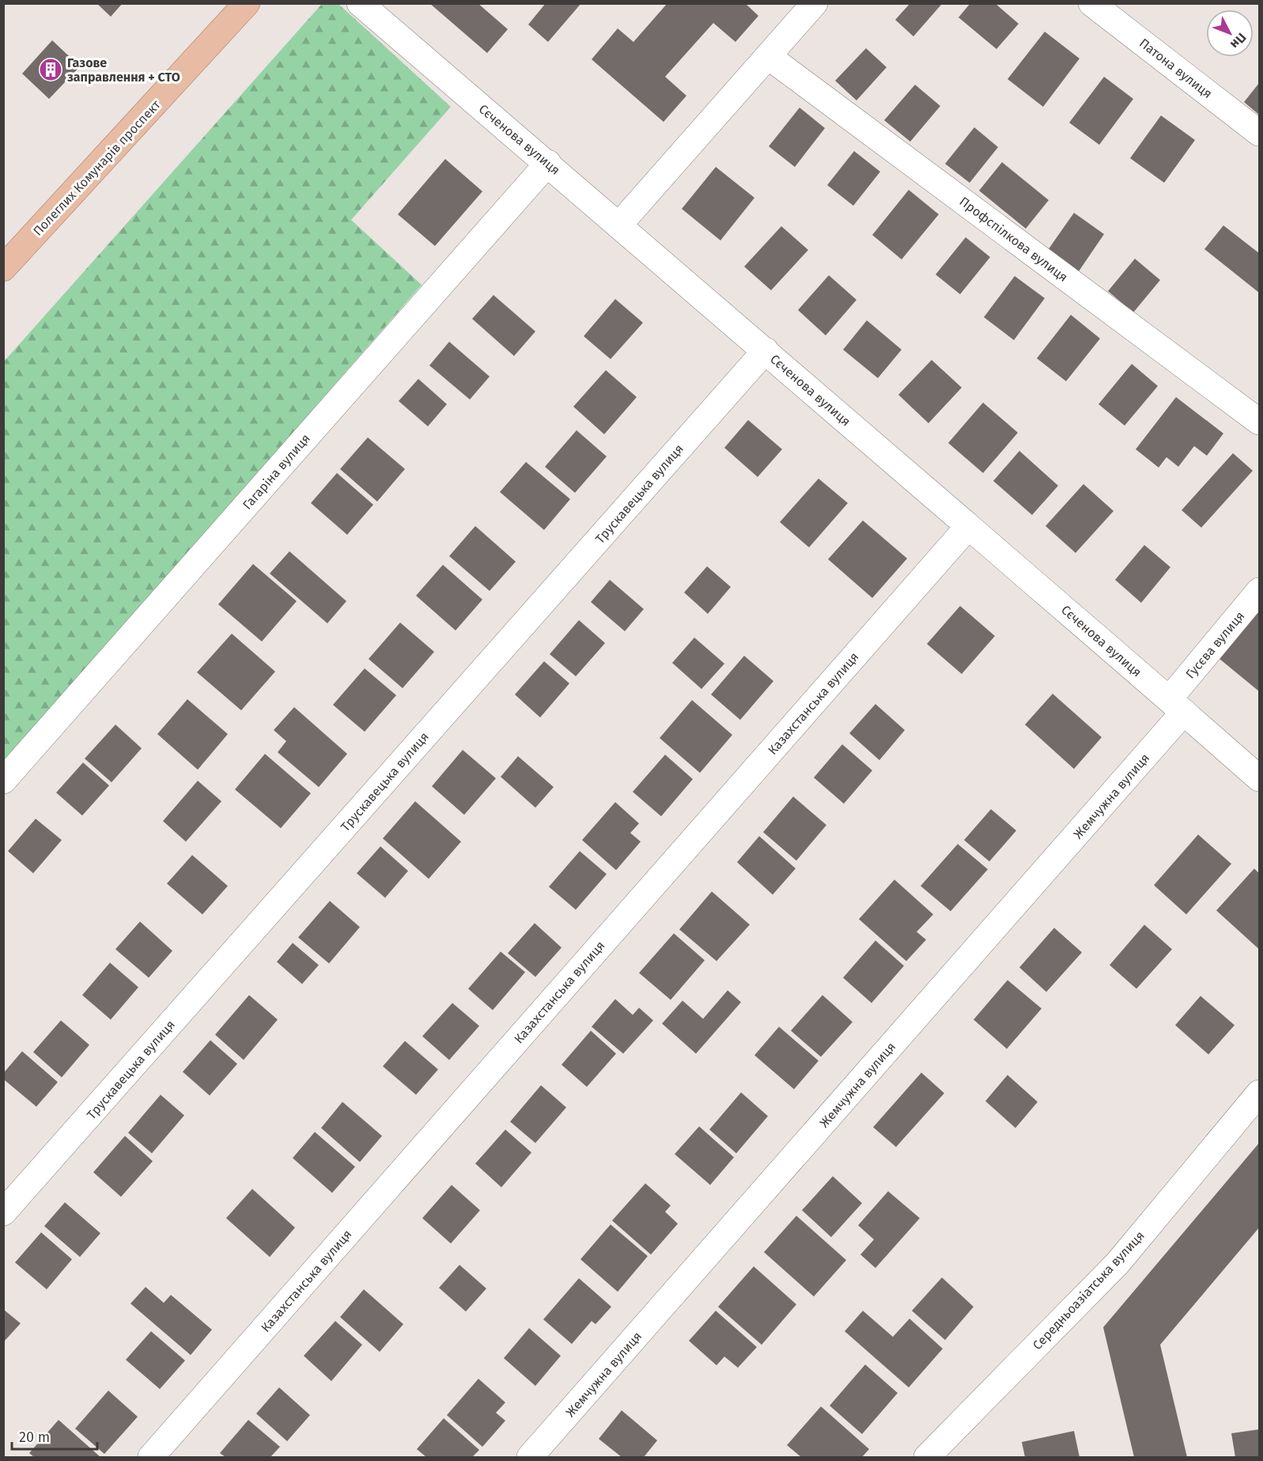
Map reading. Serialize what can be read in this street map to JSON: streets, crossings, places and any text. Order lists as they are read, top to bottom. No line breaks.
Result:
{"streets":{"main road":["Полеглих Комунарів проспект"],"street":["Патона вулиця","Сєченова вулиця","Профспілкова вулиця","Гагаріна вулиця","Трускавецька вулиця","Гусєва вулиця","Казахстанська вулиця","Жемчужна вулиця","Середньоазіатська вулиця"]},"crossings":[["Сєченова вулиця","Гагаріна вулиця"],["Сєченова вулиця","Трускавецька вулиця"],["Сєченова вулиця","Гусєва вулиця"],["Сєченова вулиця","Казахстанська вулиця"],["Сєченова вулиця","Жемчужна вулиця"],["Гусєва вулиця","Жемчужна вулиця"]],"places":{"building":["Газове заправлення + СТО"]},"scale_bar":"20 m","north":"bottom right"}
